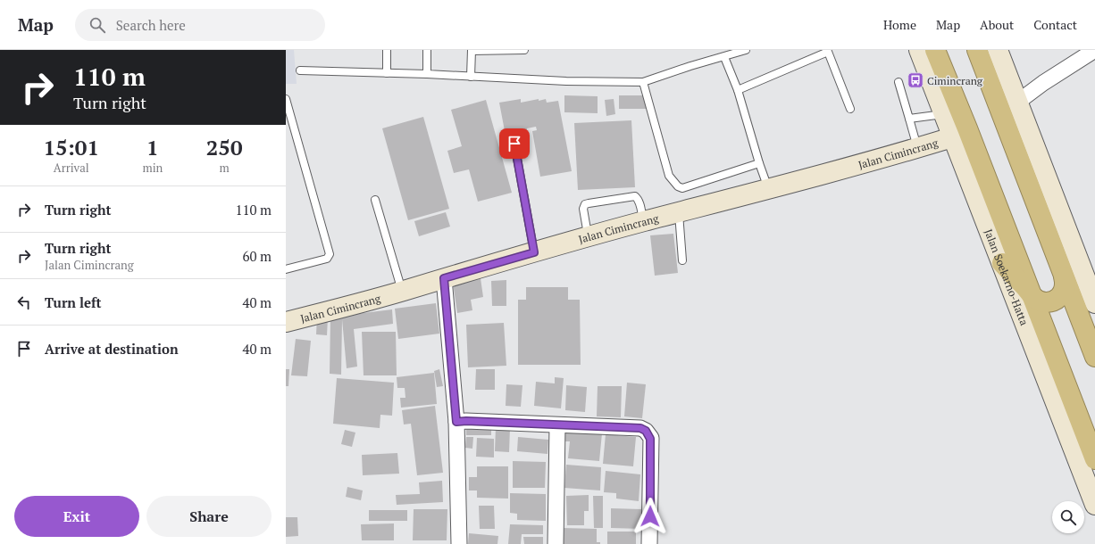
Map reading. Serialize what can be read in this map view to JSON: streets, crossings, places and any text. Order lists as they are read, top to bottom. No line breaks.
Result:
{"streets":{"highway":["Jalan Soekarno-Hatta"],"main road":["Jalan Cimincrang"]},"crossings":[["Jalan Cimincrang","Jalan Soekarno-Hatta"]],"places":{"bus stop":["Cimincrang"]},"page":{"header":"Map","search":"Search here","nav":["Home","Map","About","Contact"],"turn":["110 m","Turn right"],"eta":["15:01","Arrival","1","min","250","m"],"list":[{"name":"Turn right","value":"110 m"},{"name":"Turn right","note":"Jalan Cimincrang","value":"60 m"},{"name":"Turn left","value":"40 m"},{"name":"Arrive at destination","value":"40 m"}],"buttons":["Exit","Share"]}}
